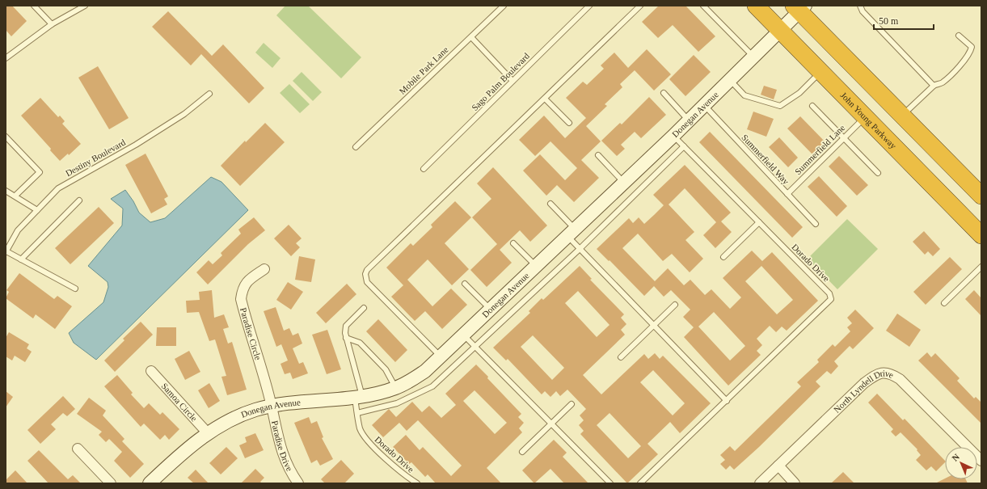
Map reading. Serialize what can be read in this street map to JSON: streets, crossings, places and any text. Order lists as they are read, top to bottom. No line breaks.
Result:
{"streets":{"highway":["John Young Parkway"],"street":["Donegan Avenue","Paradise Circle","North Lyndell Drive","Samoa Circle","Paradise Drive"],"lane":["Mobile Park Lane","Sago Palm Boulevard","Summerfield Lane","Destiny Boulevard","Summerfield Way","Dorado Drive"]},"crossings":[["Donegan Avenue","John Young Parkway"],["Donegan Avenue","Summerfield Way"],["Donegan Avenue","Dorado Drive"],["Donegan Avenue","Paradise Circle"],["Donegan Avenue","Samoa Circle"],["Donegan Avenue","Paradise Drive"],["John Young Parkway","Summerfield Lane"],["Summerfield Lane","Summerfield Way"],["Paradise Circle","Paradise Drive"]],"scale_bar":"50 m","north":"top left"}
